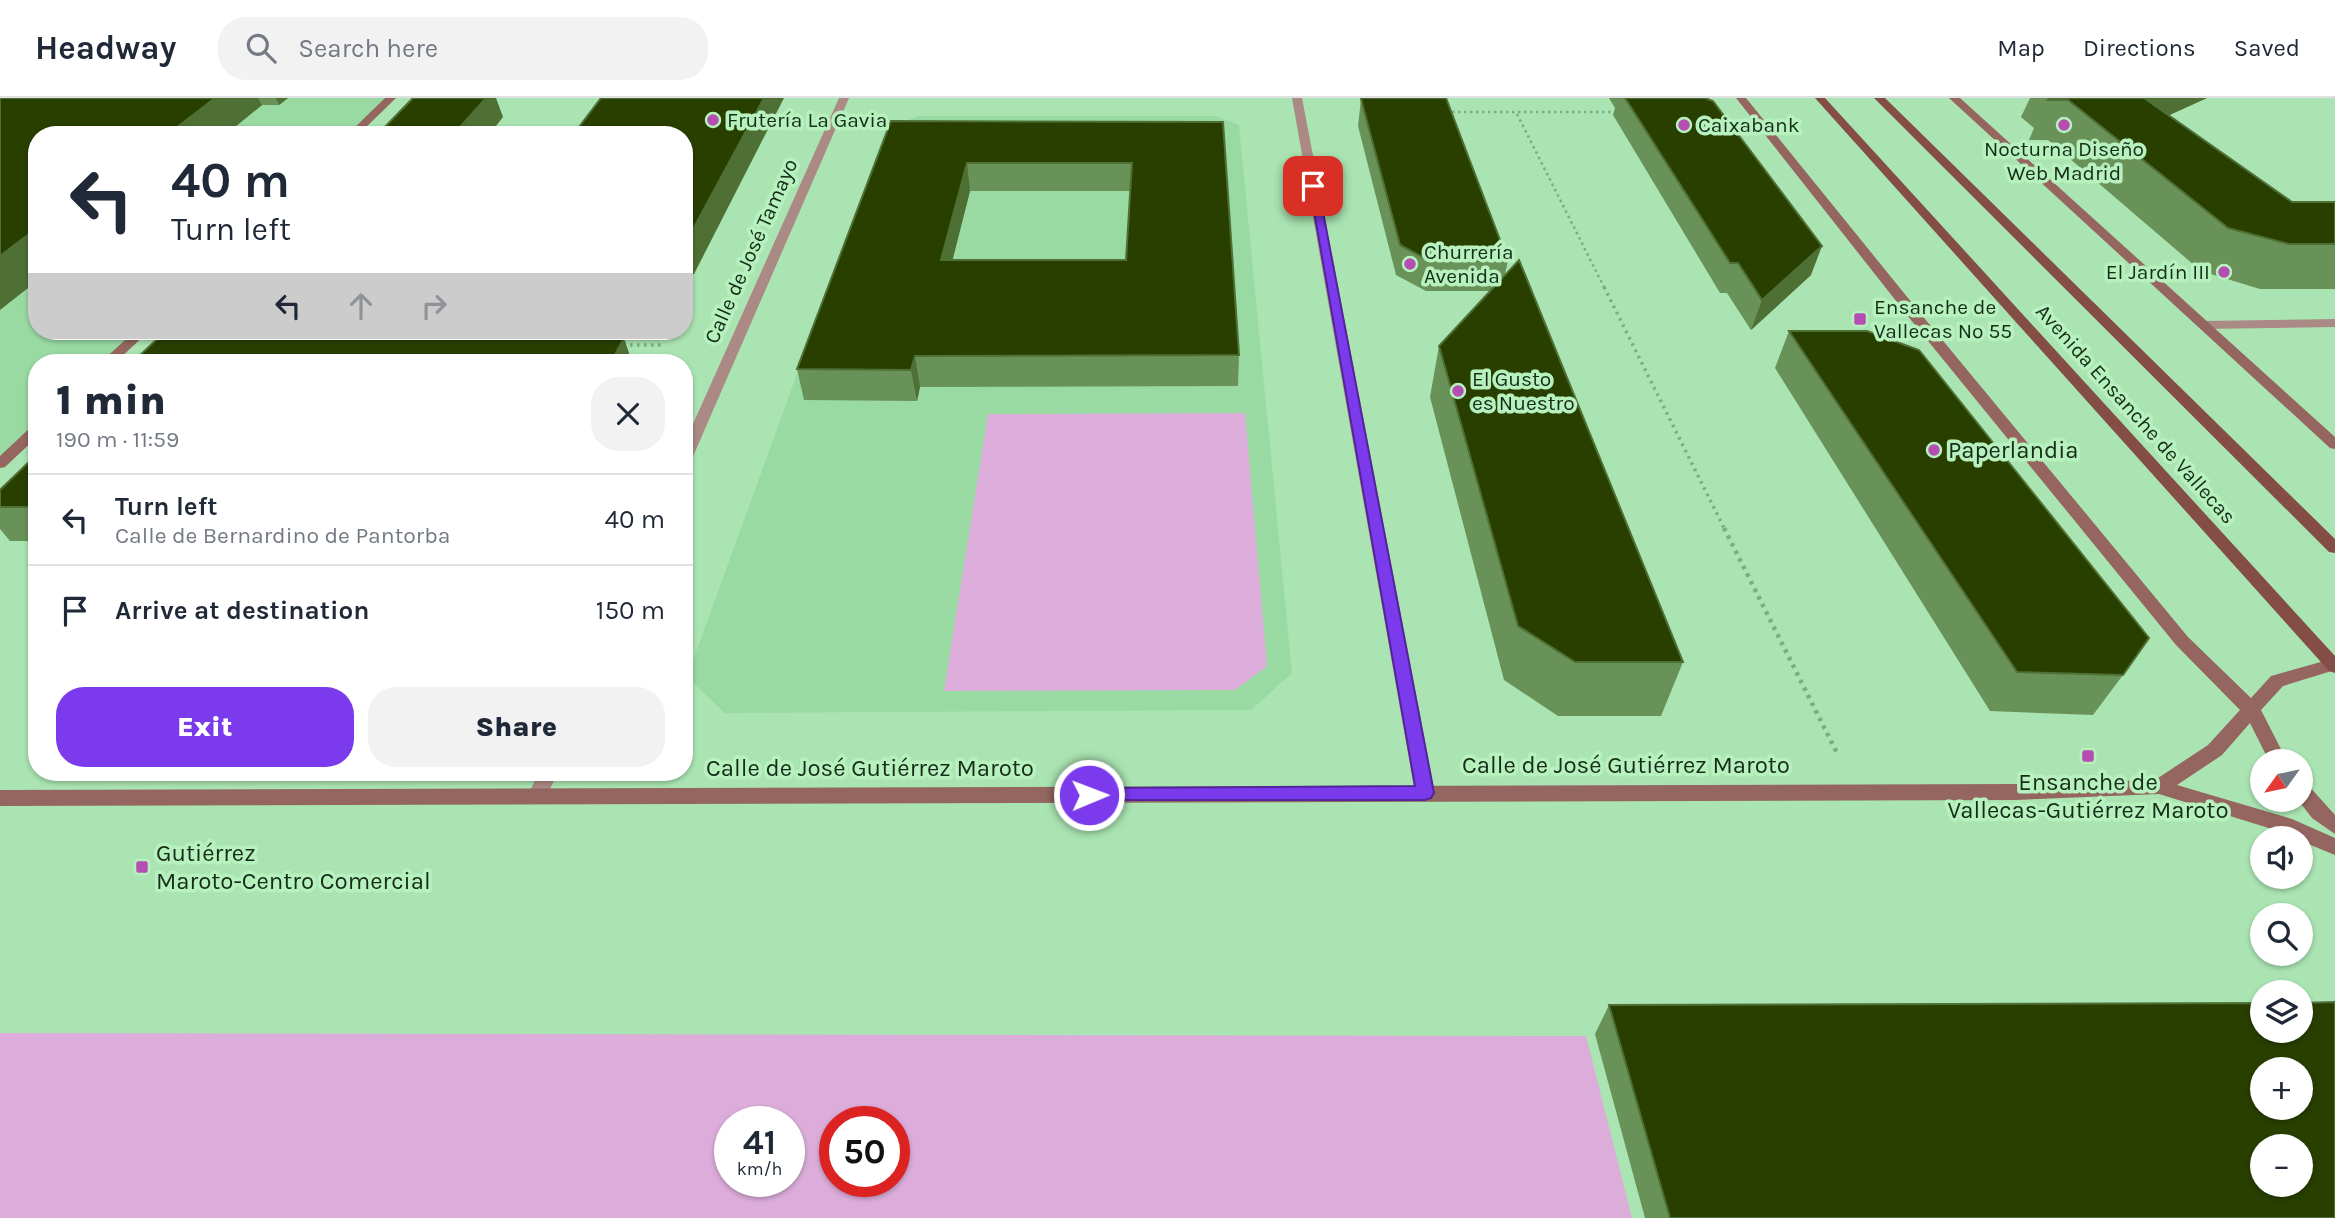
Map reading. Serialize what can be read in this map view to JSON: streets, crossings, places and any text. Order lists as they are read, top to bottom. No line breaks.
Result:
{"streets":{"main road":["Avenida Ensanche de Vallecas","Calle de José Gutiérrez Maroto"],"street":["Calle de José Tamayo"]},"places":{"other":["Frutería La Gavia","Caixabank","Nocturna Diseño Web Madrid","Churrería Avenida","El Jardín III","El Gusto es Nuestro","Paperlandia"],"transit":["Ensanche de Vallecas Nº 55","Ensanche de Vallecas-Gutiérrez Maroto","Gutiérrez Maroto-Centro Comercial"]},"north":"bottom left","page":{"header":"Headway","search":"Search here","nav":["Map","Directions","Saved"],"turn":["40 m","Turn left"],"heading":["1 min","190 m · 11:59"],"list":[{"name":"Turn left","note":"Calle de Bernardino de Pantorba","value":"40 m"},{"name":"Arrive at destination","value":"150 m"}],"buttons":["Exit","Share"],"map_buttons":["+","−"],"speed":"41 km/h","limit":"50"}}
